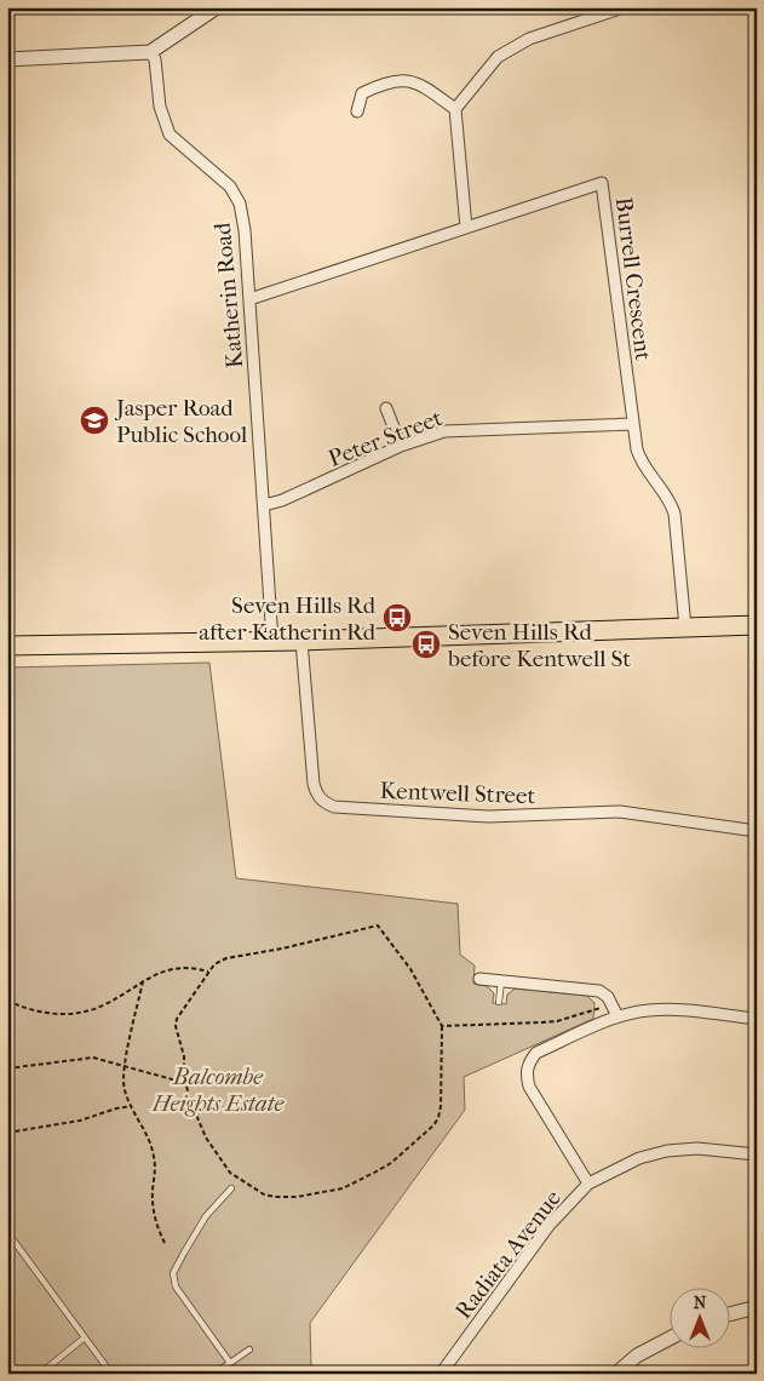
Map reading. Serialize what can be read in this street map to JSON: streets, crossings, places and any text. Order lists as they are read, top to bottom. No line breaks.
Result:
{"streets":{"street":["Burrell Crescent","Katherin Road","Peter Street","Kentwell Street","Radiata Avenue"]},"crossings":[["Burrell Crescent","Katherin Road"],["Burrell Crescent","Peter Street"],["Katherin Road","Peter Street"]],"parks":["Balcombe Heights Estate"],"places":{"school or university":["Jasper Road Public School"],"bus stop":["Seven Hills Rd after Katherin Rd","Seven Hills Rd before Kentwell St"]},"north":"top"}
